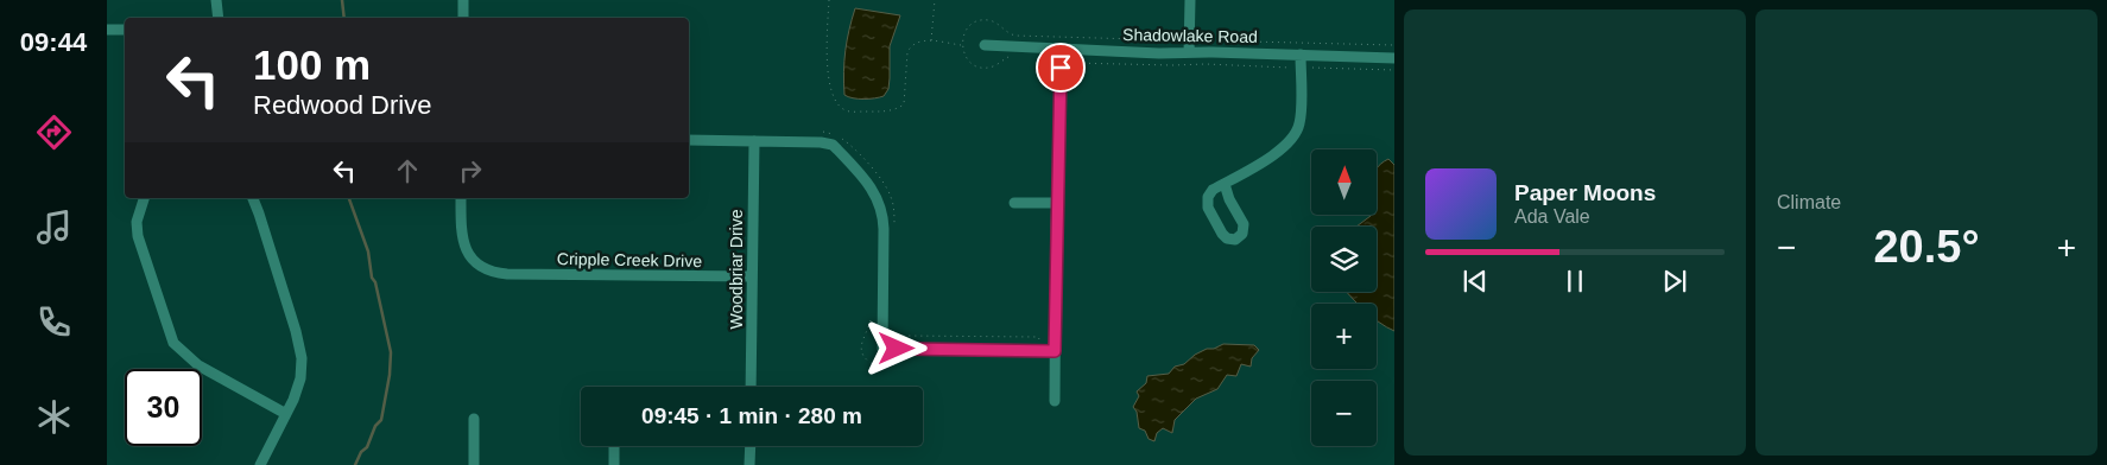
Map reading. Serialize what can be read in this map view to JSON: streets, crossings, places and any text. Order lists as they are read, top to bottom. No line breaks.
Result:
{"streets":{"street":["Shadowlake Road","Cripple Creek Drive","Woodbriar Drive"]},"crossings":[["Cripple Creek Drive","Woodbriar Drive"]],"north":"top","page":{"tabs":"09:44","tile":"Climate","turn":["100 m","Redwood Drive"],"map_buttons":["+","−"],"song":["Paper Moons","Ada Vale"],"heat":["−","20.5°","+"],"limit":"30","trip":"09:45 · 1 min · 280 m"}}
